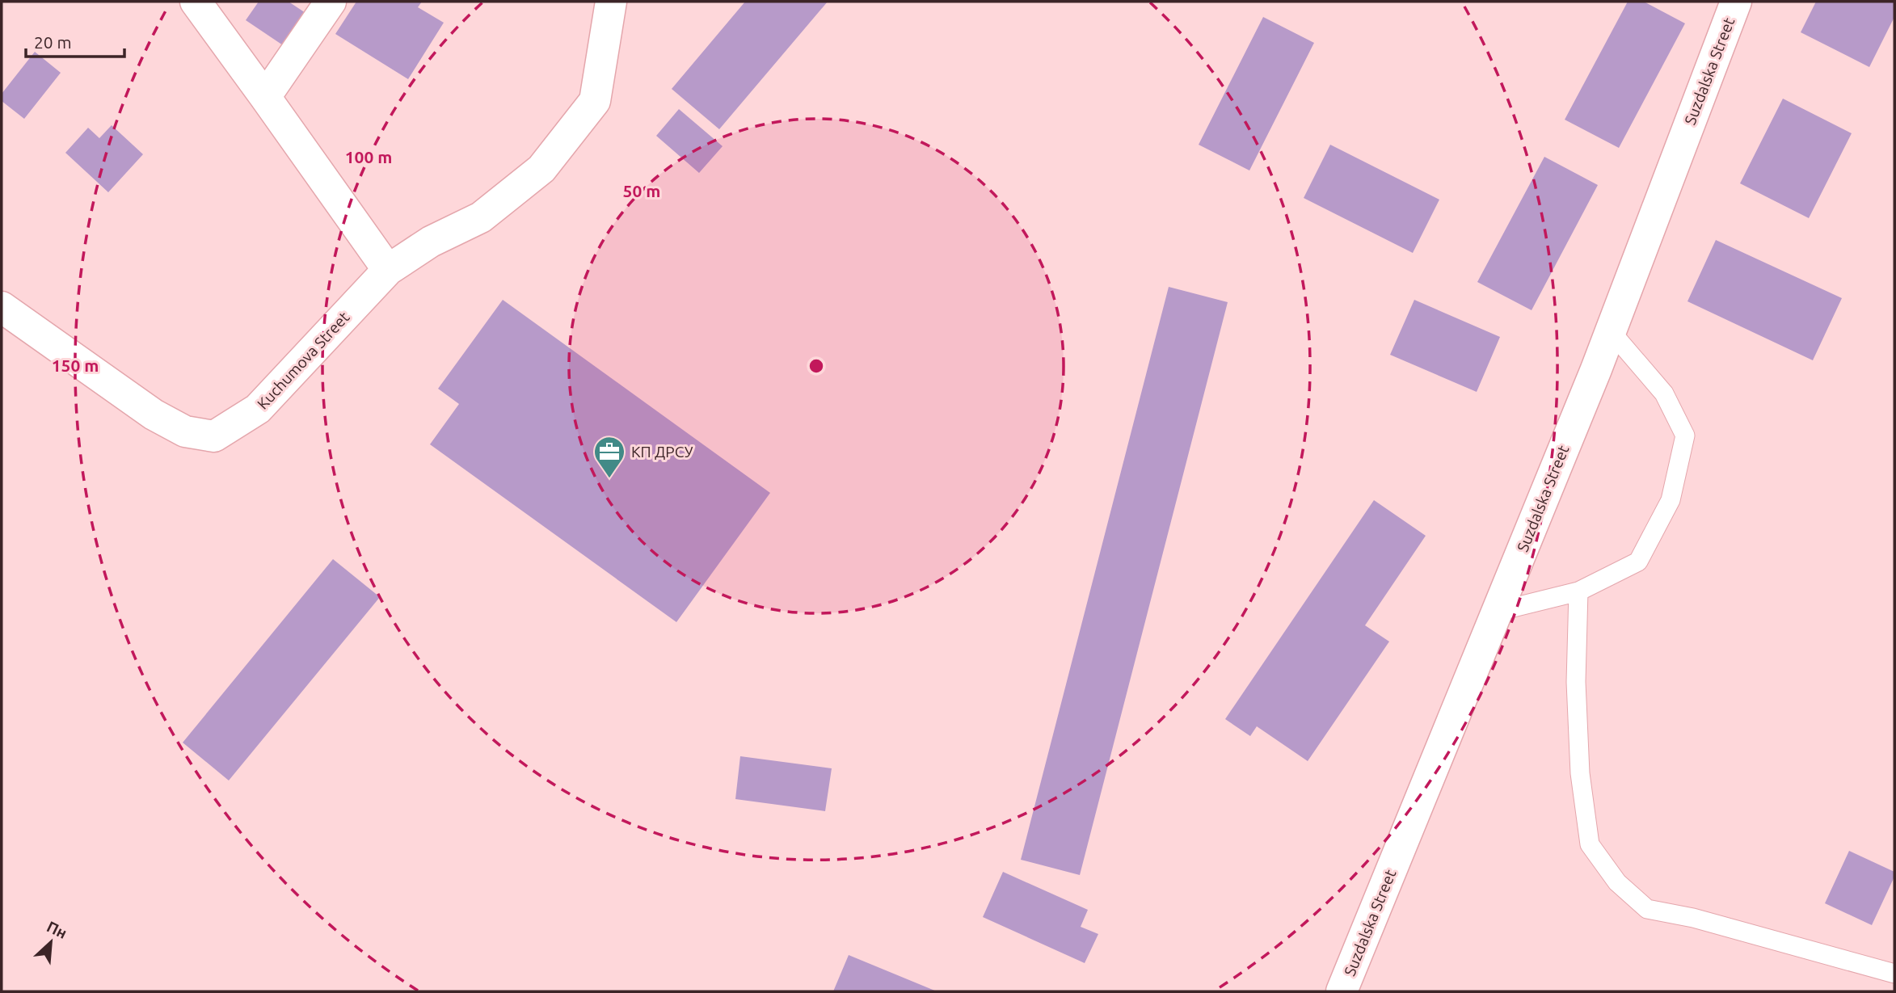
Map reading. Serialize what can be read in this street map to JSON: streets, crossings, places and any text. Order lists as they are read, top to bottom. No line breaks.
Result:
{"streets":{"street":["Suzdalska Street","Kuchumova Street"]},"places":{"office":["КП ДРСУ"]},"scale_bar":"20 m","north":"top right","rings":["100 m","50 m","150 m"]}
